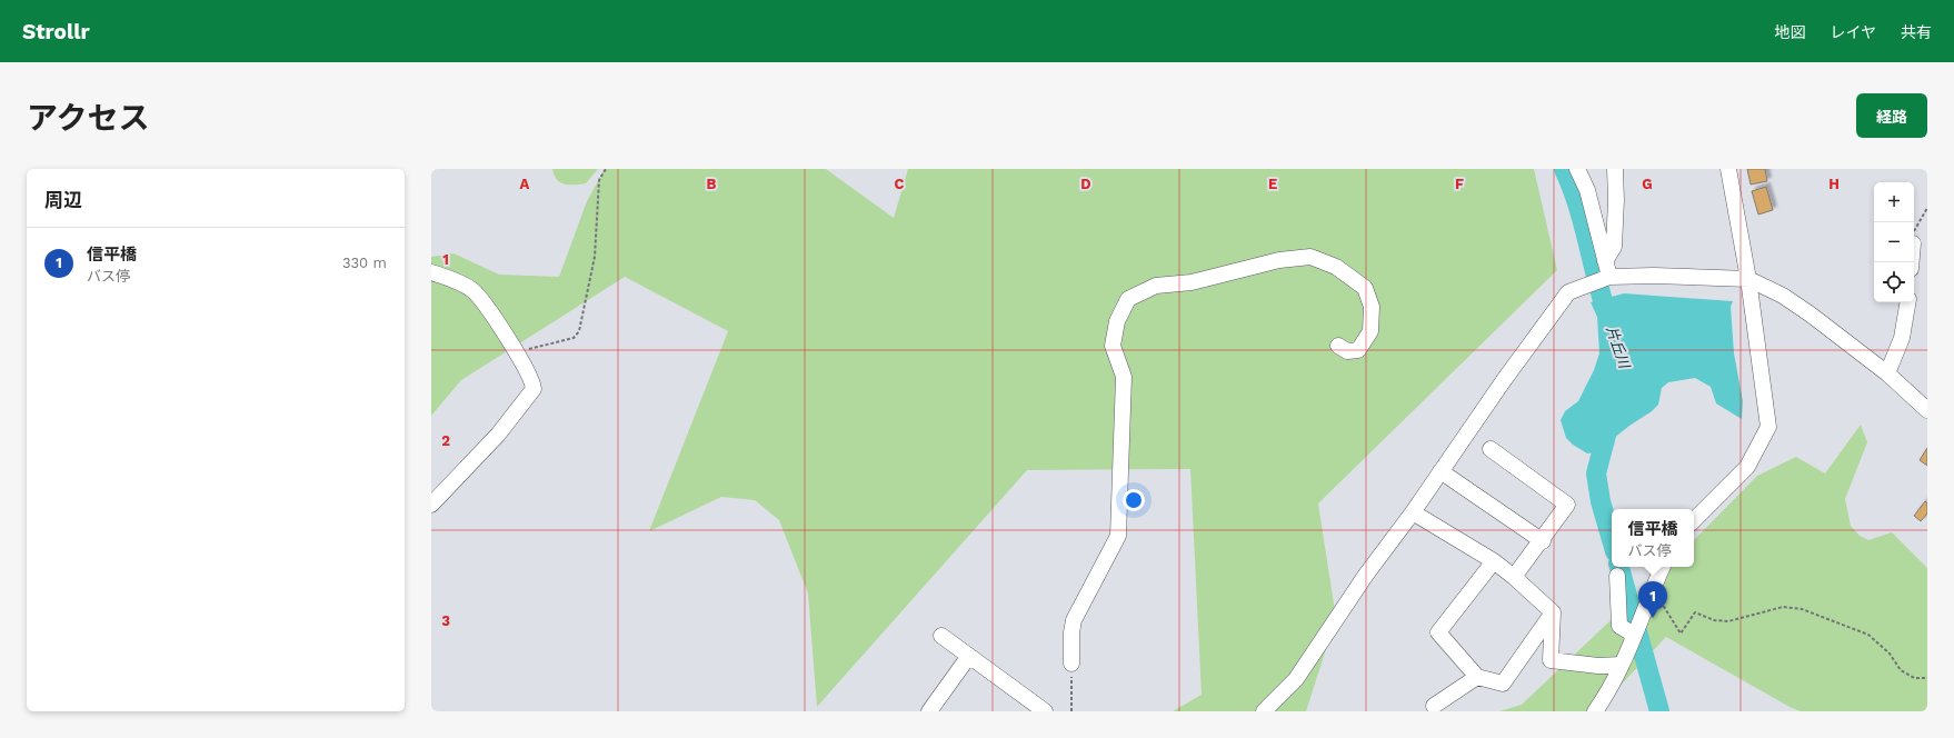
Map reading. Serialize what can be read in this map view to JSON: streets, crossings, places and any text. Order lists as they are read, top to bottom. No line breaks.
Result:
{"water":["片丘川"],"page":{"header":"Strollr","nav":["地図","レイヤ","共有"],"title":"アクセス","buttons":"経路","heading":"周辺","map_buttons":["+","−"],"list":[{"mark":"1","name":"信平橋","note":"バス停","value":"330 m"}],"popup":["信平橋","バス停"],"pins":"1"},"grid":{"columns":["A","B","C","D","E","F","G","H"],"rows":["1","2","3"]}}
